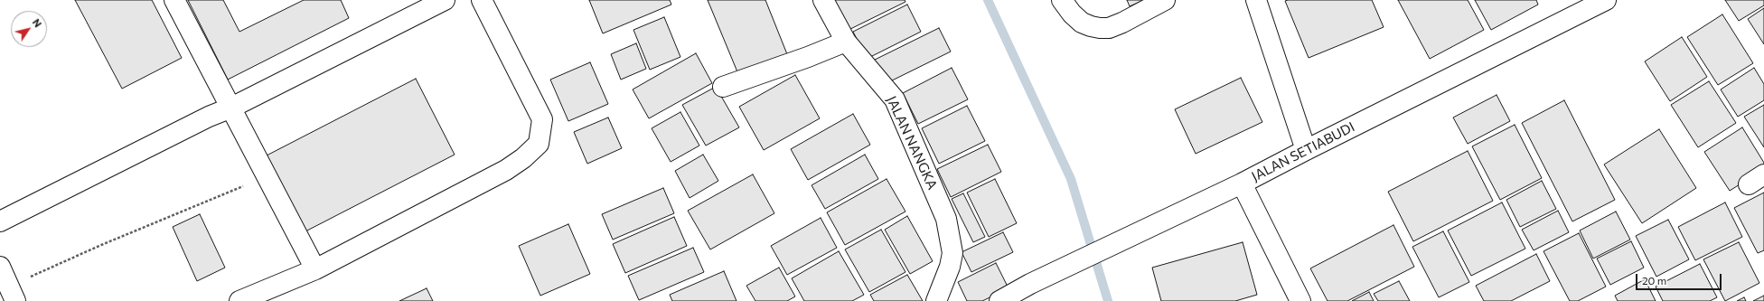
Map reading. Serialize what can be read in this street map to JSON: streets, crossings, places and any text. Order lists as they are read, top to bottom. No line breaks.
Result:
{"streets":{"street":["JALAN NANGKA","JALAN SETIABUDI"]},"scale_bar":"20 m","north":"top right"}
